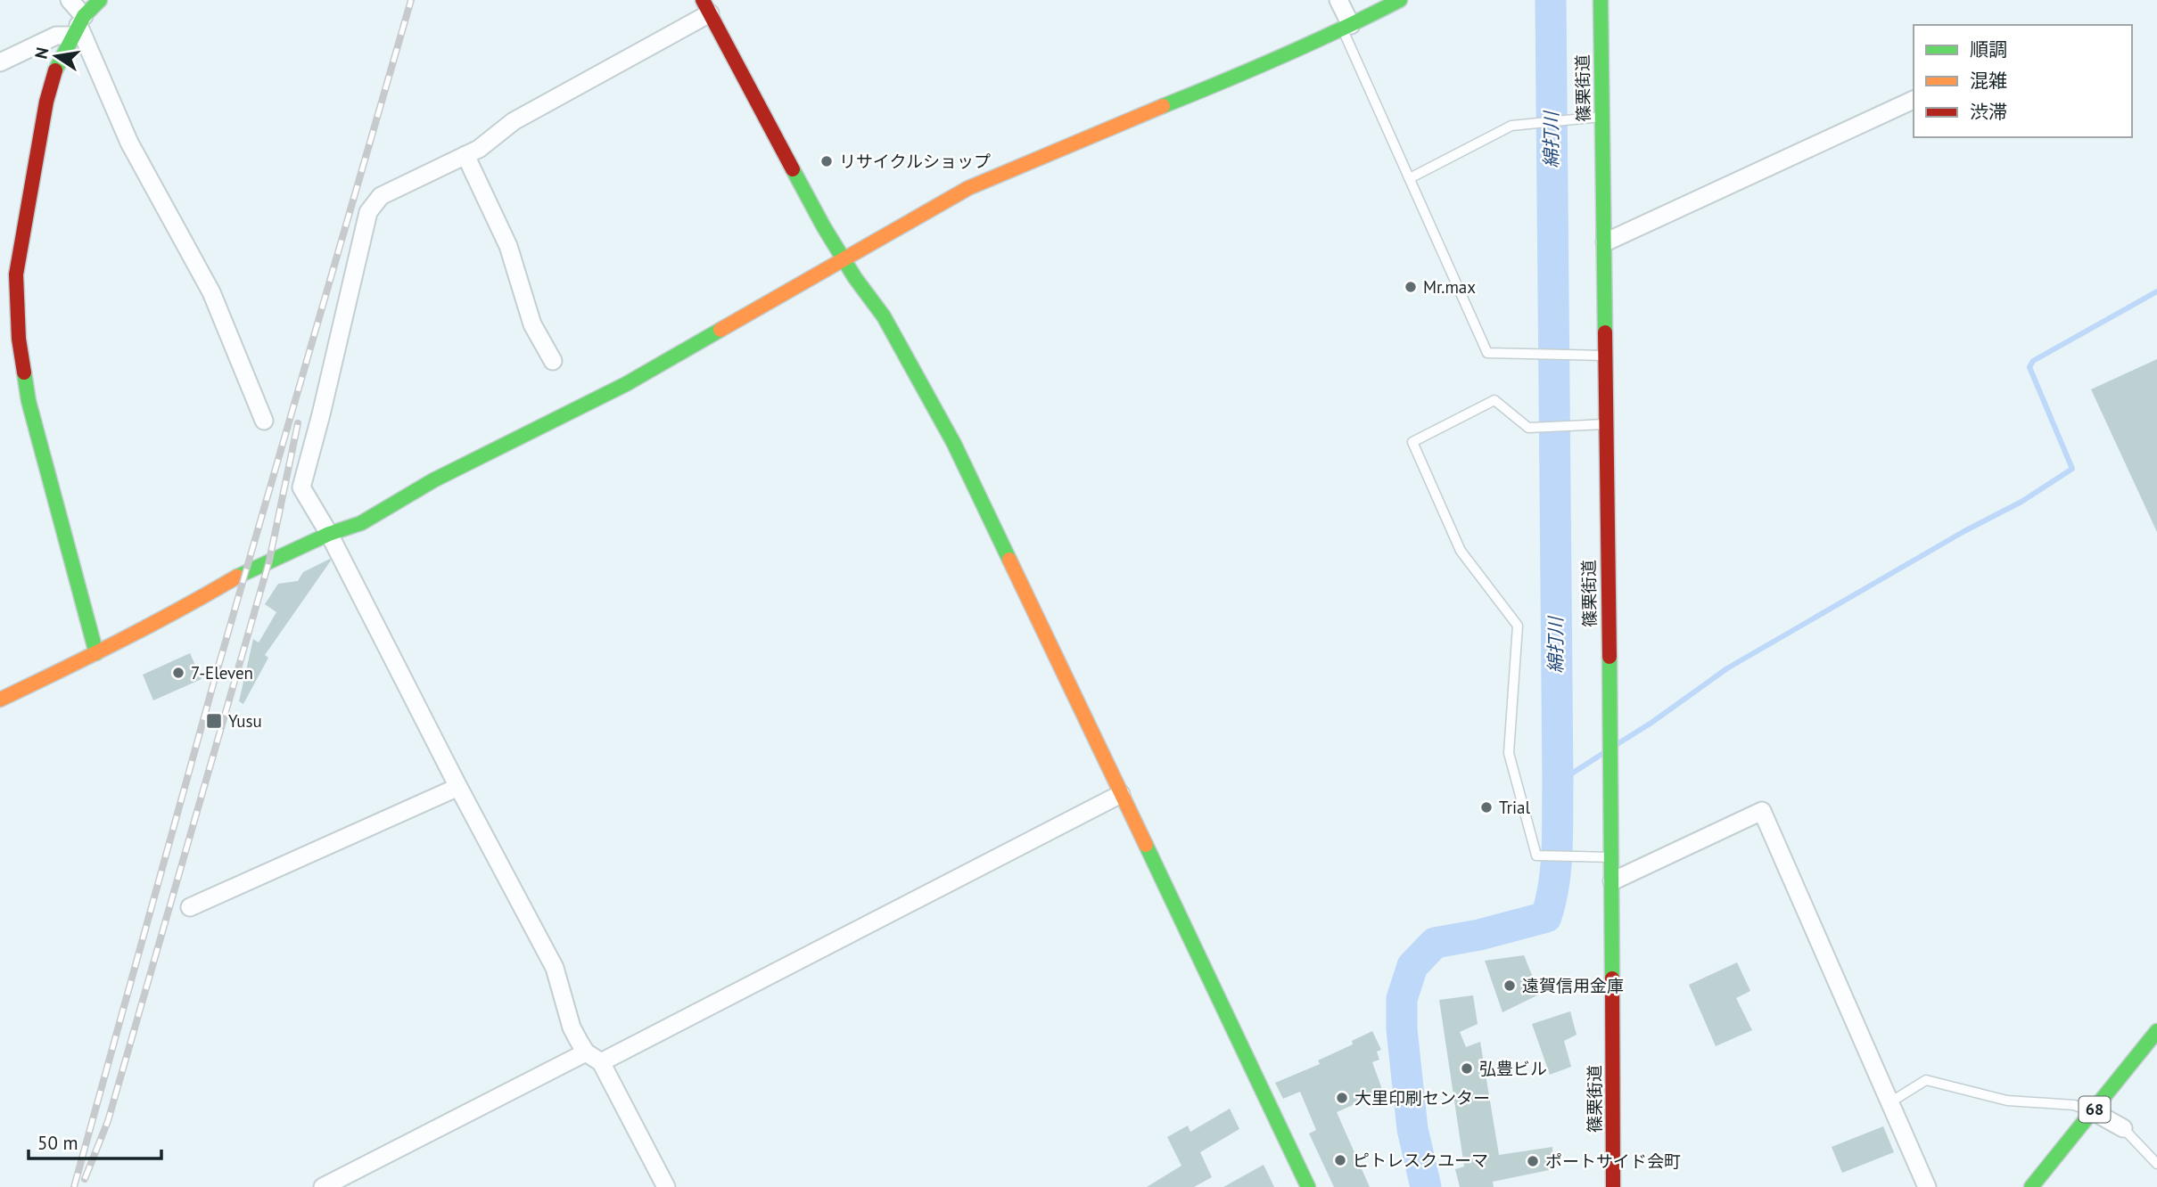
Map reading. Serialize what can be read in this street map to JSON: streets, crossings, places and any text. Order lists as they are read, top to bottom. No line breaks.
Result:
{"streets":{"street":["篠栗街道","68"]},"water":["綿打川"],"places":{"other":["リサイクルショップ","Mr.max","7-Eleven","Trial","遠賀信用金庫","弘豊ビル","大里印刷センター","ピトレスクユーマ","ポートサイド会町"],"transit":["Yusu"]},"legend":["順調","混雑","渋滞"],"scale_bar":"50 m","north":"left"}
